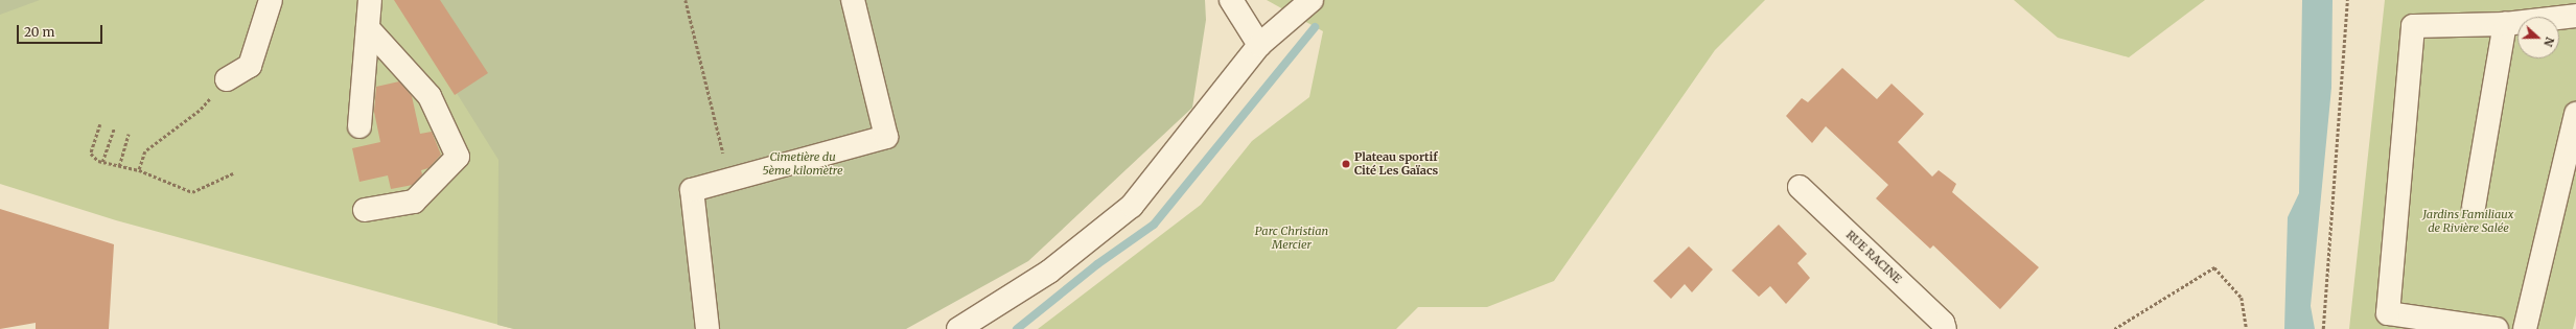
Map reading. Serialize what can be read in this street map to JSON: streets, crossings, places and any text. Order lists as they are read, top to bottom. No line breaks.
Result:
{"streets":{"street":["RUE RACINE"]},"parks":["Cimetière du 5ème kilomètre","Jardins Familiaux de Rivière Salée","Parc Christian Mercier"],"places":["Plateau sportif Cité Les Gaïacs"],"scale_bar":"20 m","north":"right"}
